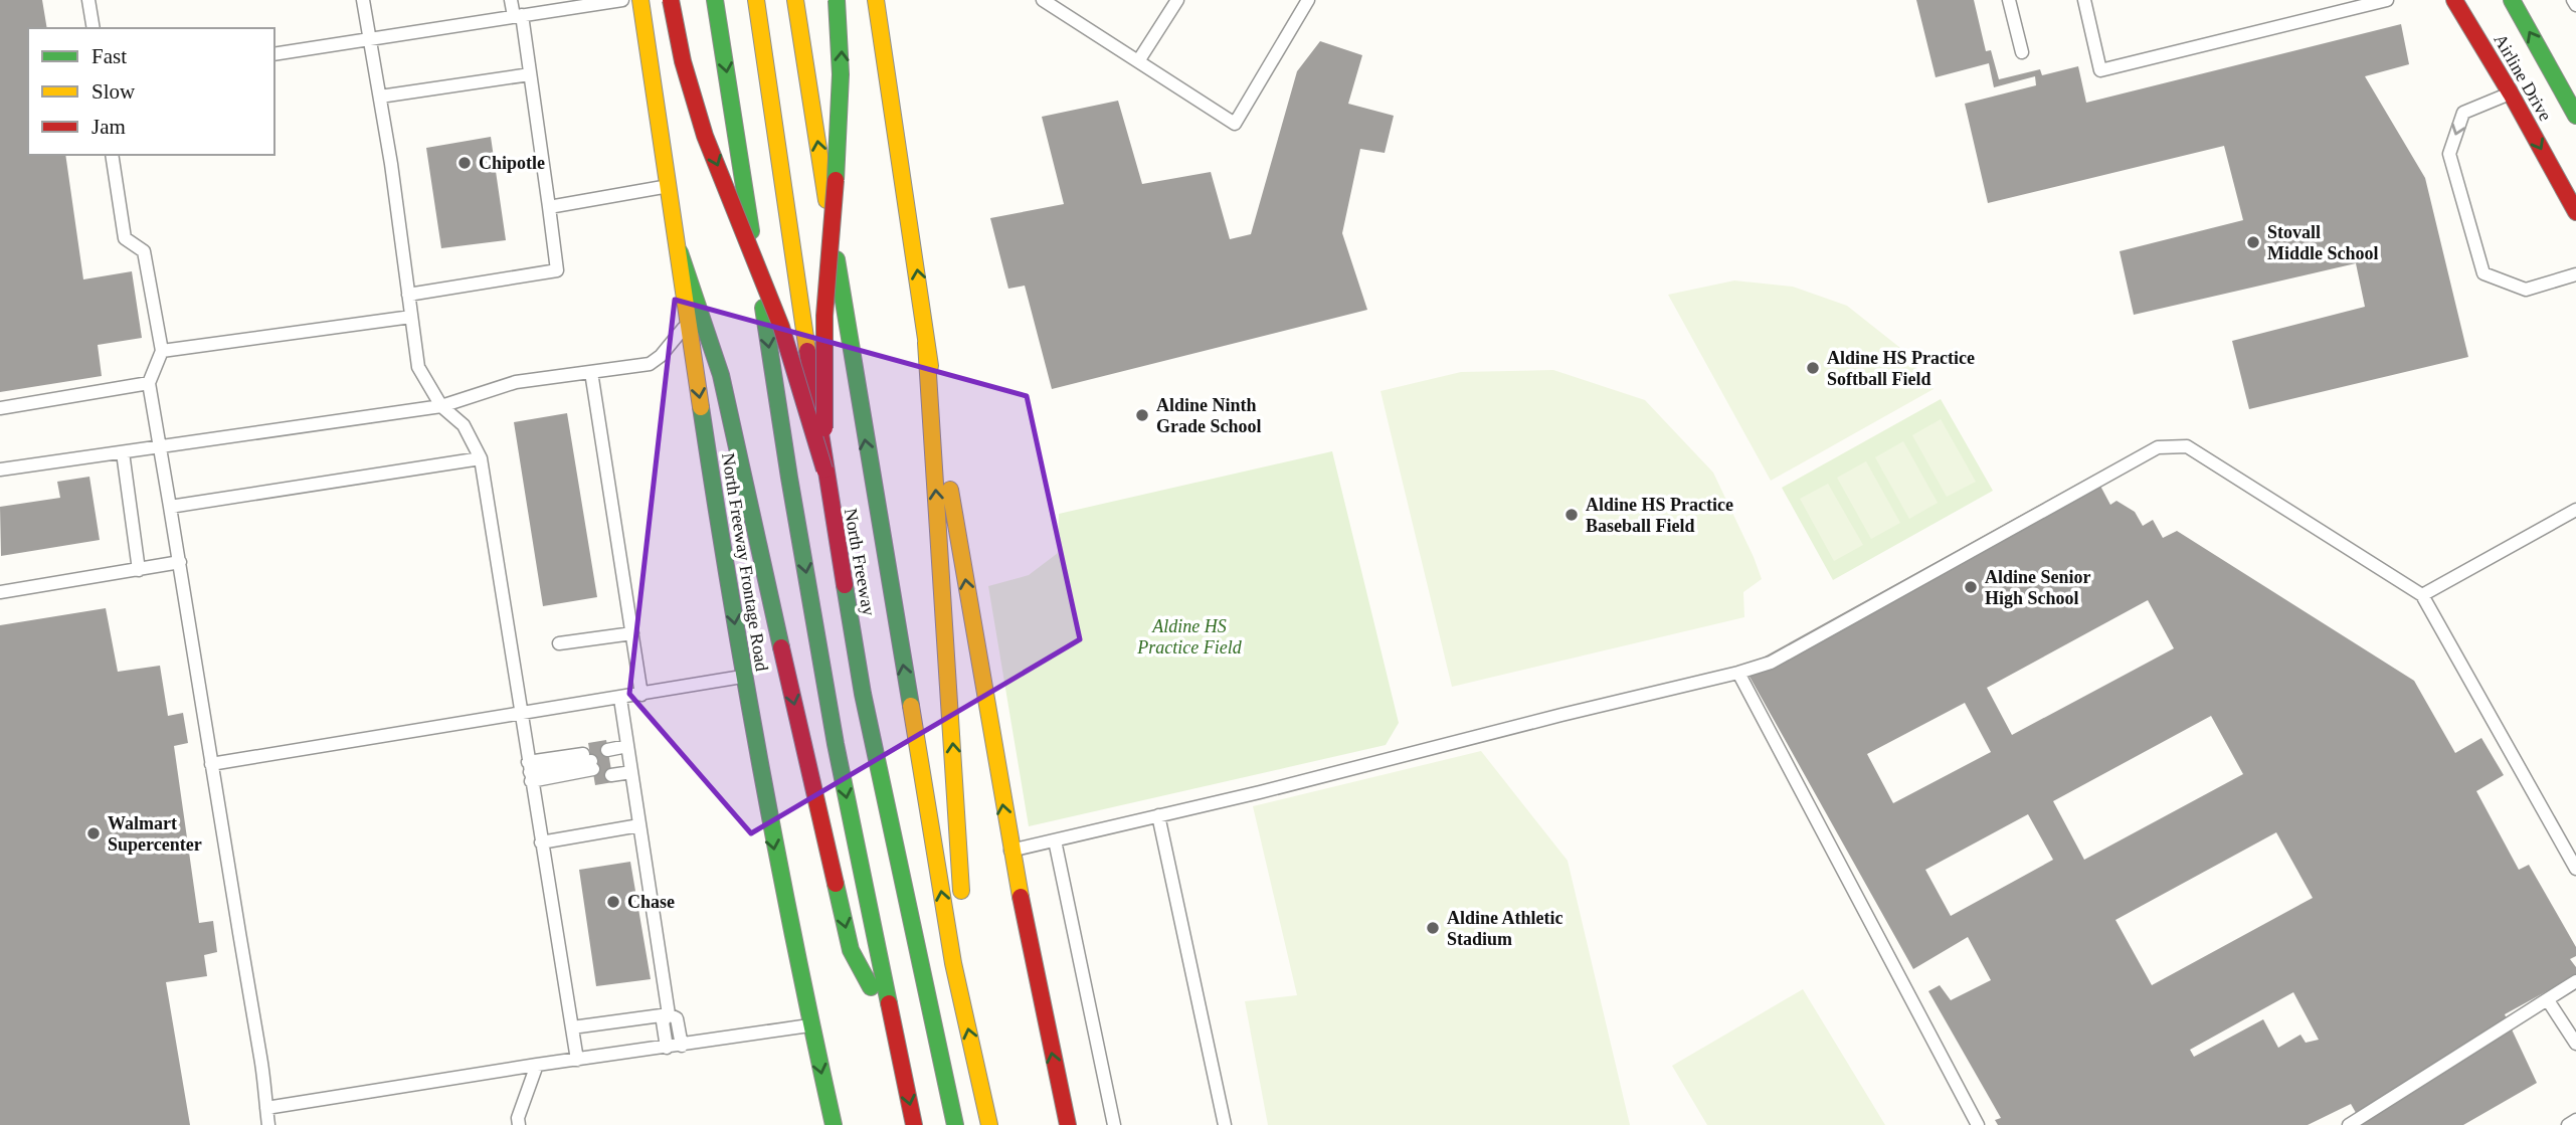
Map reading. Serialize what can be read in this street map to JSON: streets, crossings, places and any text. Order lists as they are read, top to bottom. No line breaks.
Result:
{"streets":{"main road":["Airline Drive","North Freeway Frontage Road","North Freeway"]},"parks":["Aldine HS Practice Field"],"places":["Chipotle","Stovall Middle School","Aldine HS Practice Softball Field","Aldine Ninth Grade School","Aldine HS Practice Baseball Field","Aldine Senior High School","Walmart Supercenter","Chase","Aldine Athletic Stadium"],"legend":["Fast","Slow","Jam"]}
